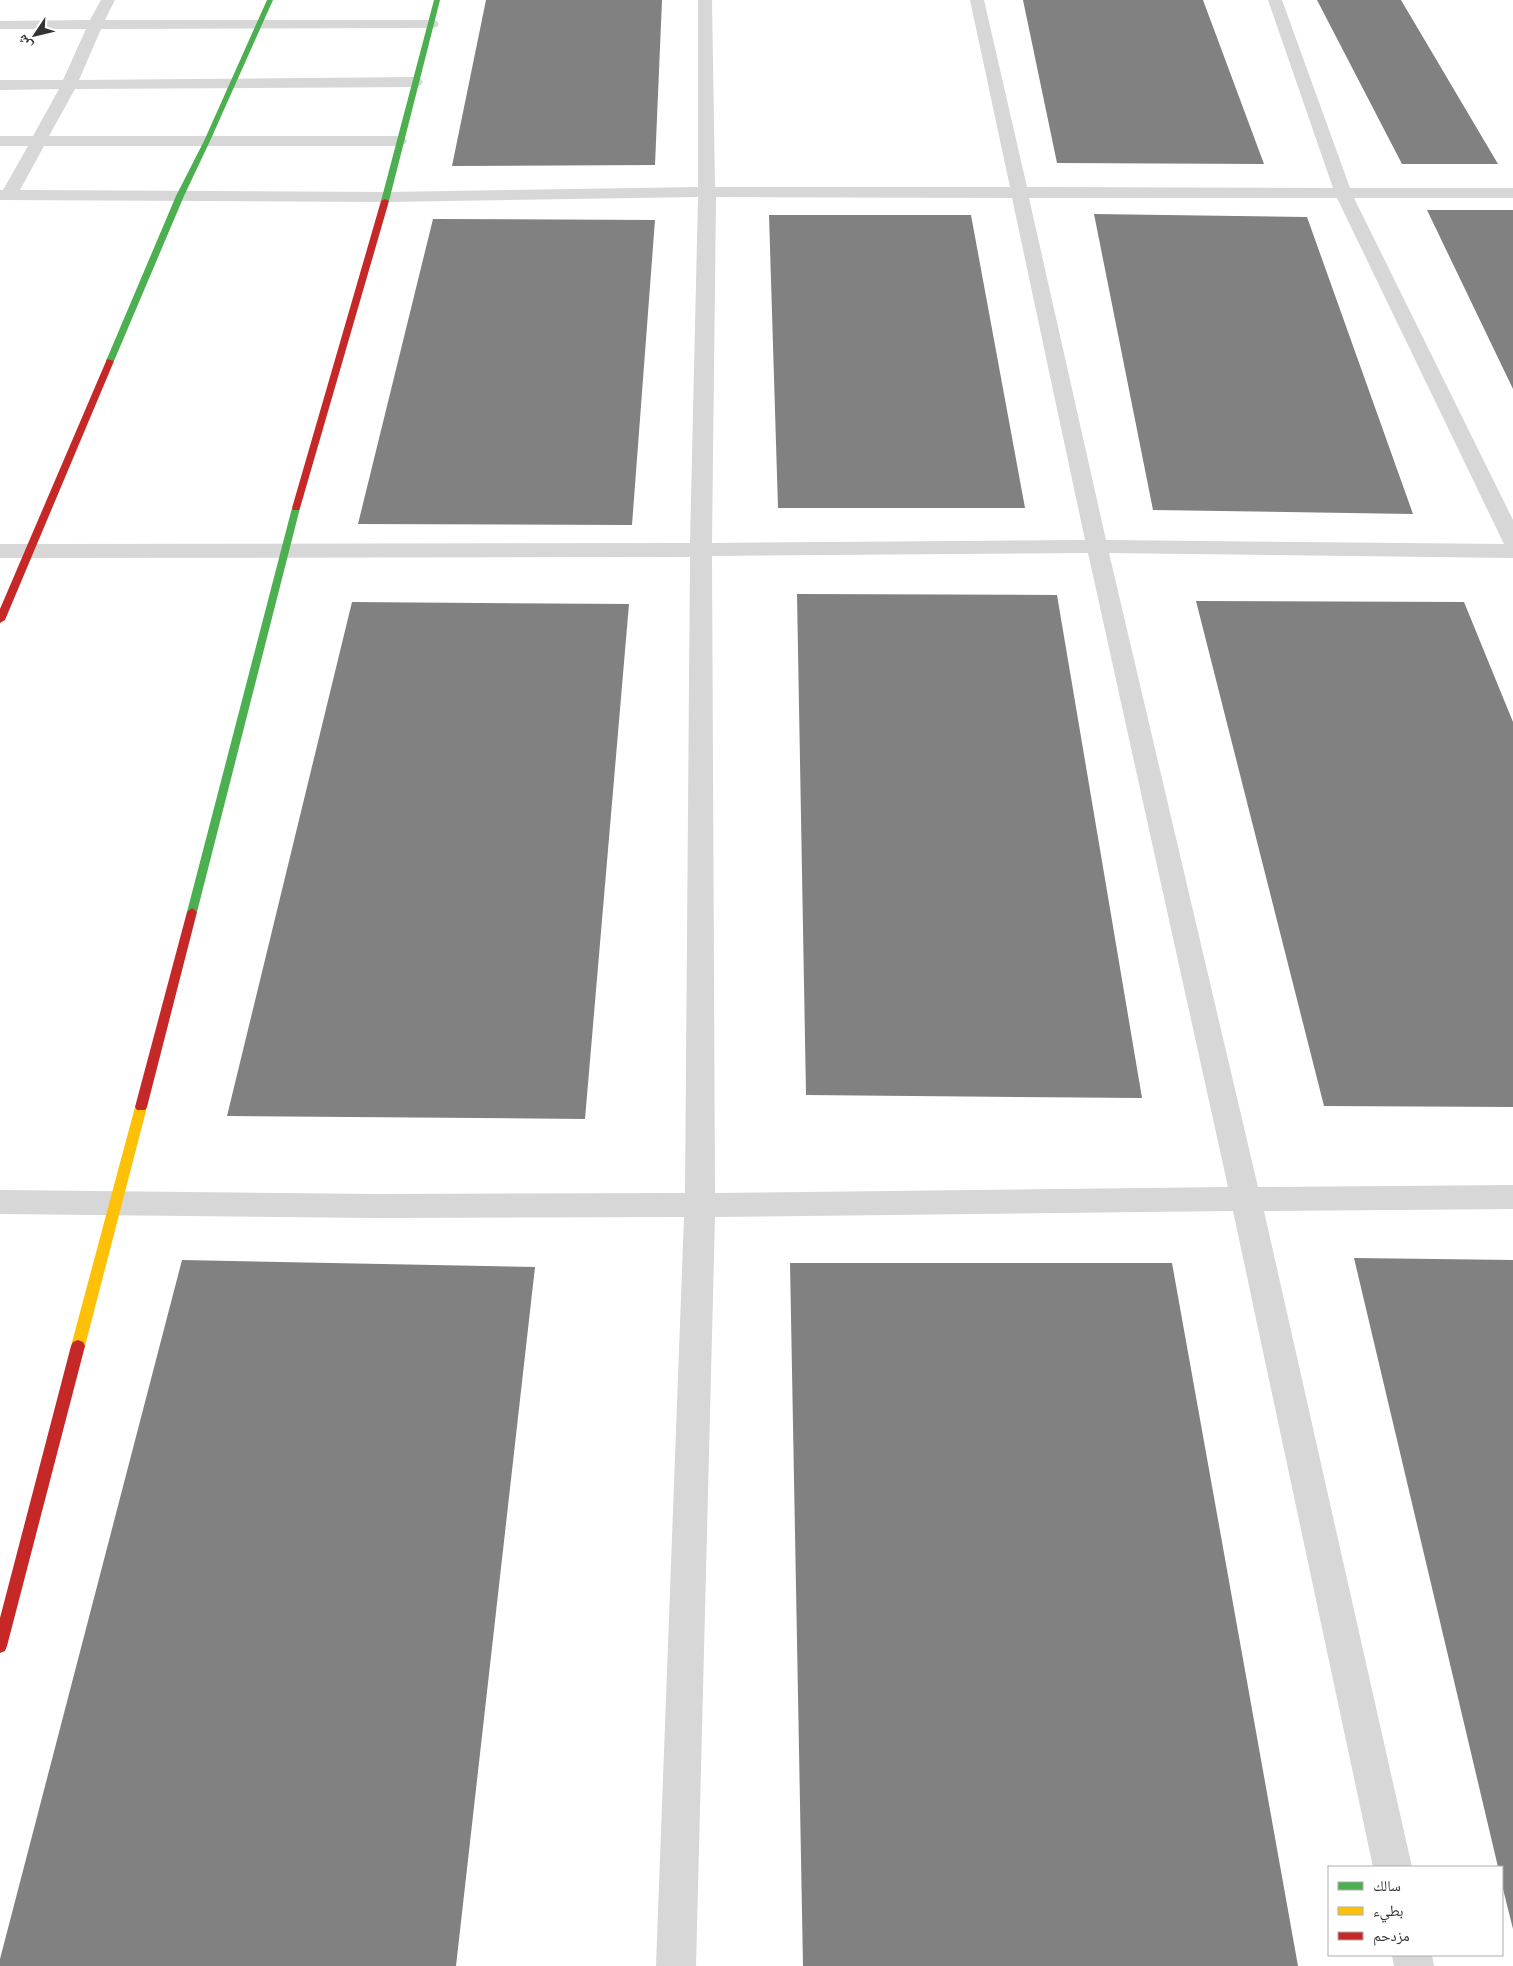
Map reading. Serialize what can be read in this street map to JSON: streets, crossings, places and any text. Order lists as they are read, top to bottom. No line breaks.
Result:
{"legend":["سالك","بطيء","مزدحم"],"north":"bottom left"}
